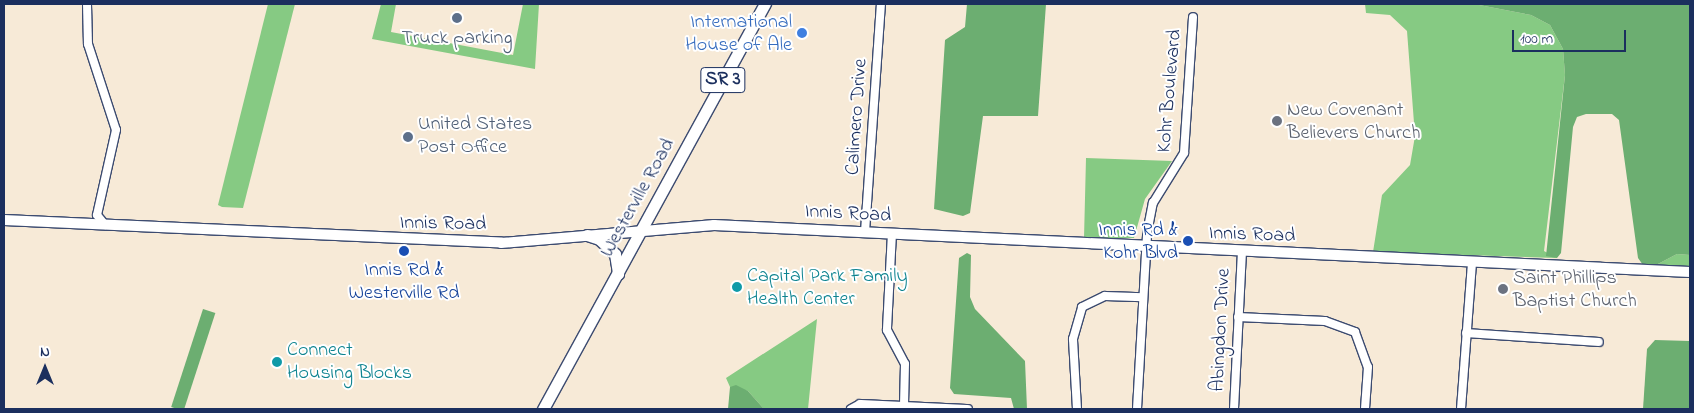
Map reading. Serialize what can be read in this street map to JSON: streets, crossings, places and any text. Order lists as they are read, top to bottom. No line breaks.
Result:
{"streets":{"main road":["SR 3","Westerville Road","Innis Road"],"street":["Kohr Boulevard","Calimero Drive","Abingdon Drive"]},"crossings":[["Kohr Boulevard","Innis Road"],["Calimero Drive","Innis Road"],["Westerville Road","Innis Road"],["Innis Road","Abingdon Drive"]],"places":["Truck parking","International House of Ale","New Covenant Believers Church","United States Post Office","Innis Rd & Kohr Blvd","Innis Rd & Westerville Rd","Capital Park Family Health Center","Saint Phillips Baptist Church","Connect Housing Blocks"],"scale_bar":"100 m","north":"top"}
